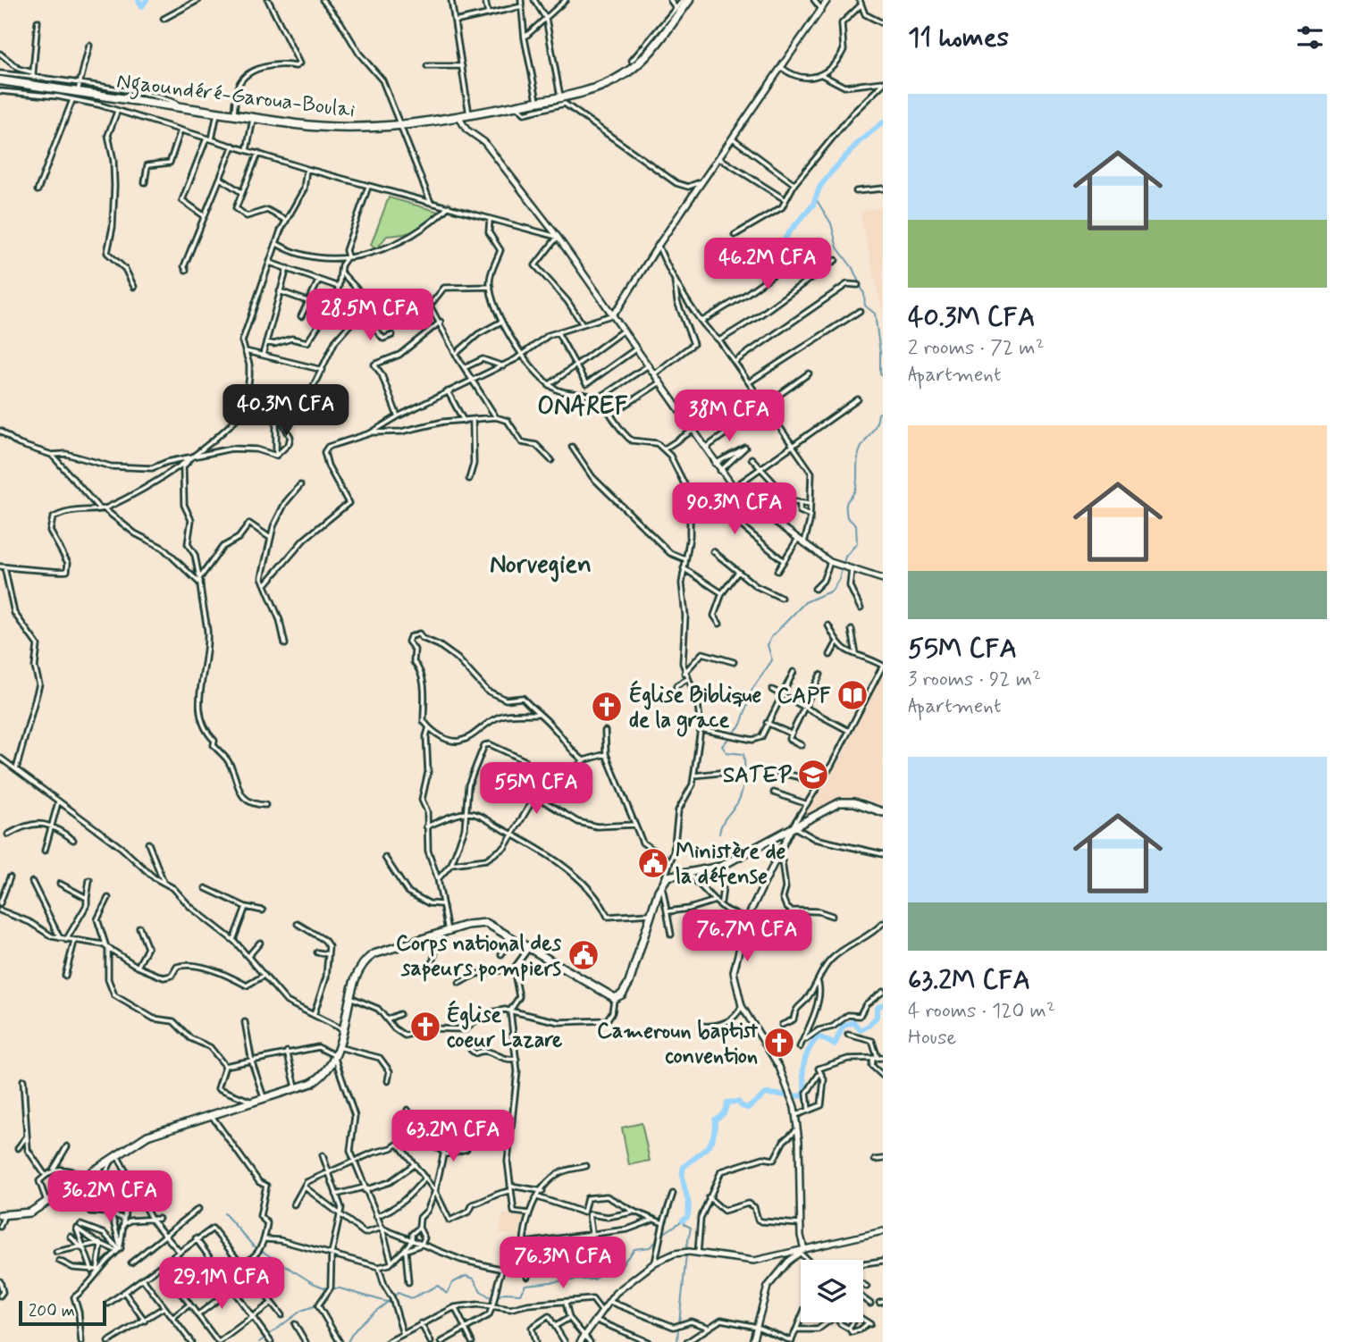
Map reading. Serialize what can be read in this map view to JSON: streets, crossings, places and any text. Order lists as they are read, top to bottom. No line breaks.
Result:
{"streets":{"highway":["Ngaoundéré-Garoua-Boulai"]},"districts":["ONAREF","Norvegien"],"places":{"library":["CAPF"],"church":["Église Biblique de la grace","Église coeur Lazare","Cameroun baptist convention"],"school or university":["SATEP"],"public building":["Ministère de la défense","Corps national des sapeurs pompiers"]},"scale_bar":"200 m","page":{"heading":"11 homes","list":[{"name":"40.3M CFA","note":"2 rooms · 72 m² · Apartment"},{"name":"55M CFA","note":"3 rooms · 92 m² · Apartment"},{"name":"63.2M CFA","note":"4 rooms · 120 m² · House"}],"price":["46.2M CFA","28.5M CFA","40.3M CFA","38M CFA","90.3M CFA","55M CFA","76.7M CFA","63.2M CFA","36.2M CFA","76.3M CFA","29.1M CFA"],"scale":"200 m"}}
